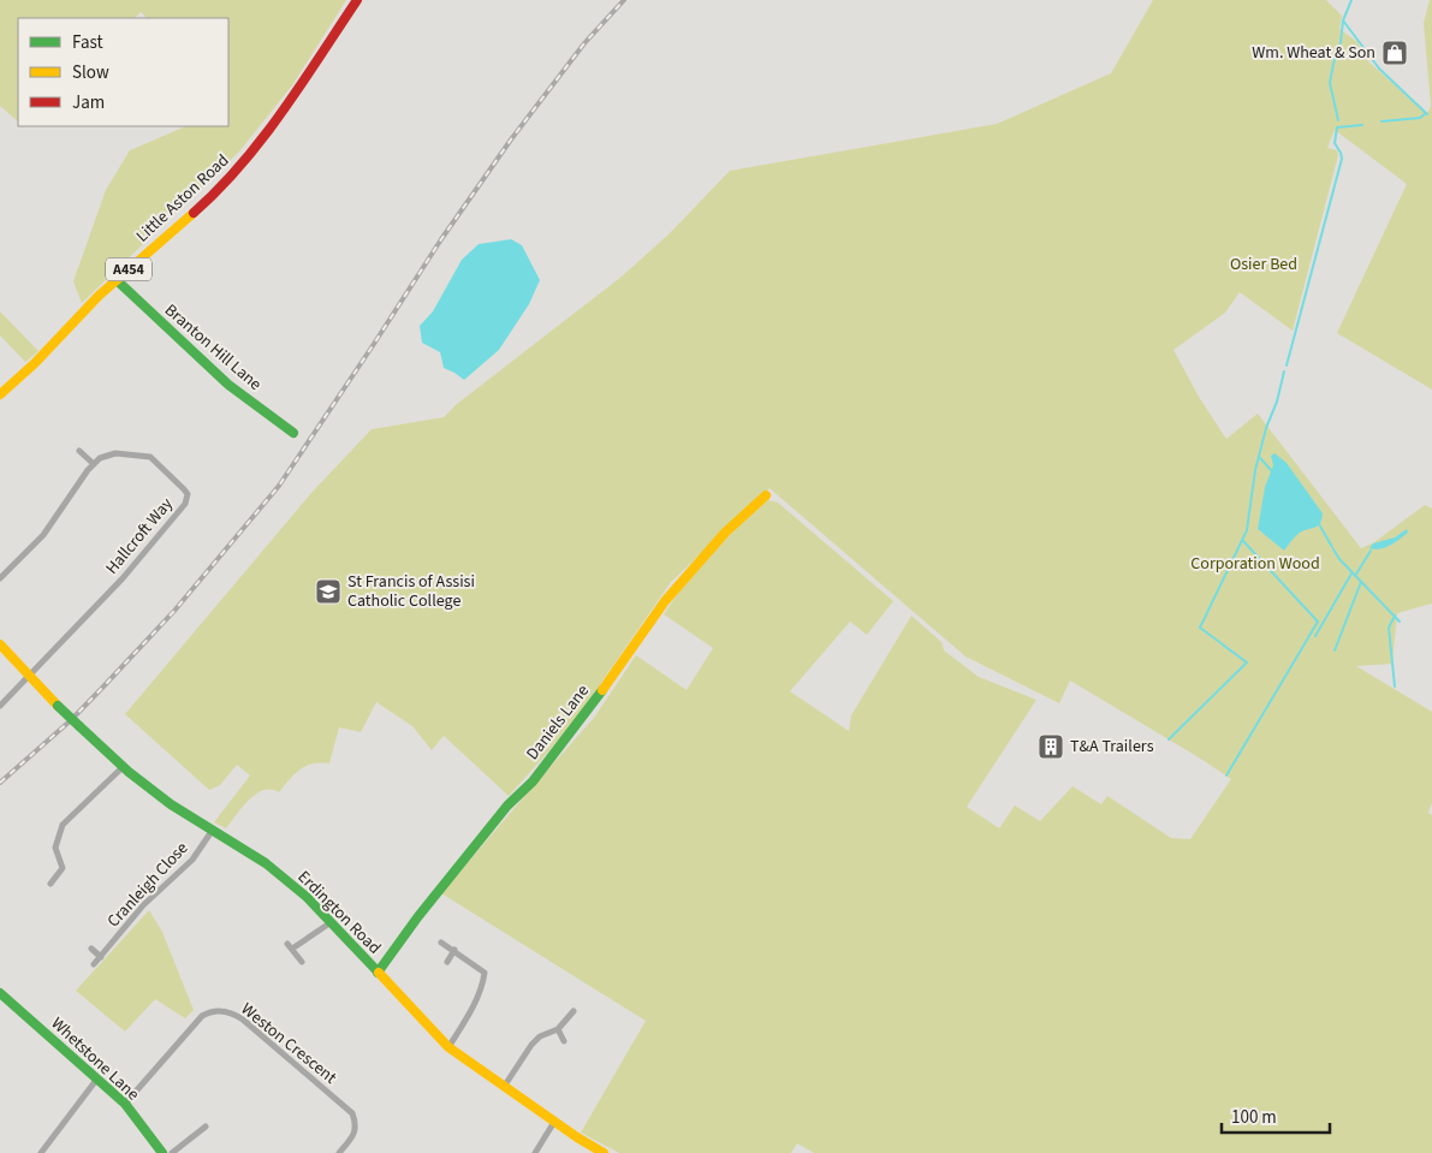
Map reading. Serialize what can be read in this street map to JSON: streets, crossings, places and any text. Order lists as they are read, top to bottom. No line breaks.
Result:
{"streets":{"street":["Little Aston Road","A454","Branton Hill Lane","Hallcroft Way","Daniels Lane","Cranleigh Close","Erdington Road","Weston Crescent","Whetstone Lane"]},"crossings":[["Little Aston Road","Branton Hill Lane"],["Hallcroft Way","Erdington Road"],["Daniels Lane","Erdington Road"],["Cranleigh Close","Erdington Road"],["Weston Crescent","Whetstone Lane"]],"parks":["Osier Bed","Corporation Wood"],"places":{"shop":["Wm. Wheat & Son"],"school or university":["St Francis of Assisi Catholic College"],"building":["T&A Trailers"]},"legend":["Fast","Slow","Jam"],"scale_bar":"100 m"}
